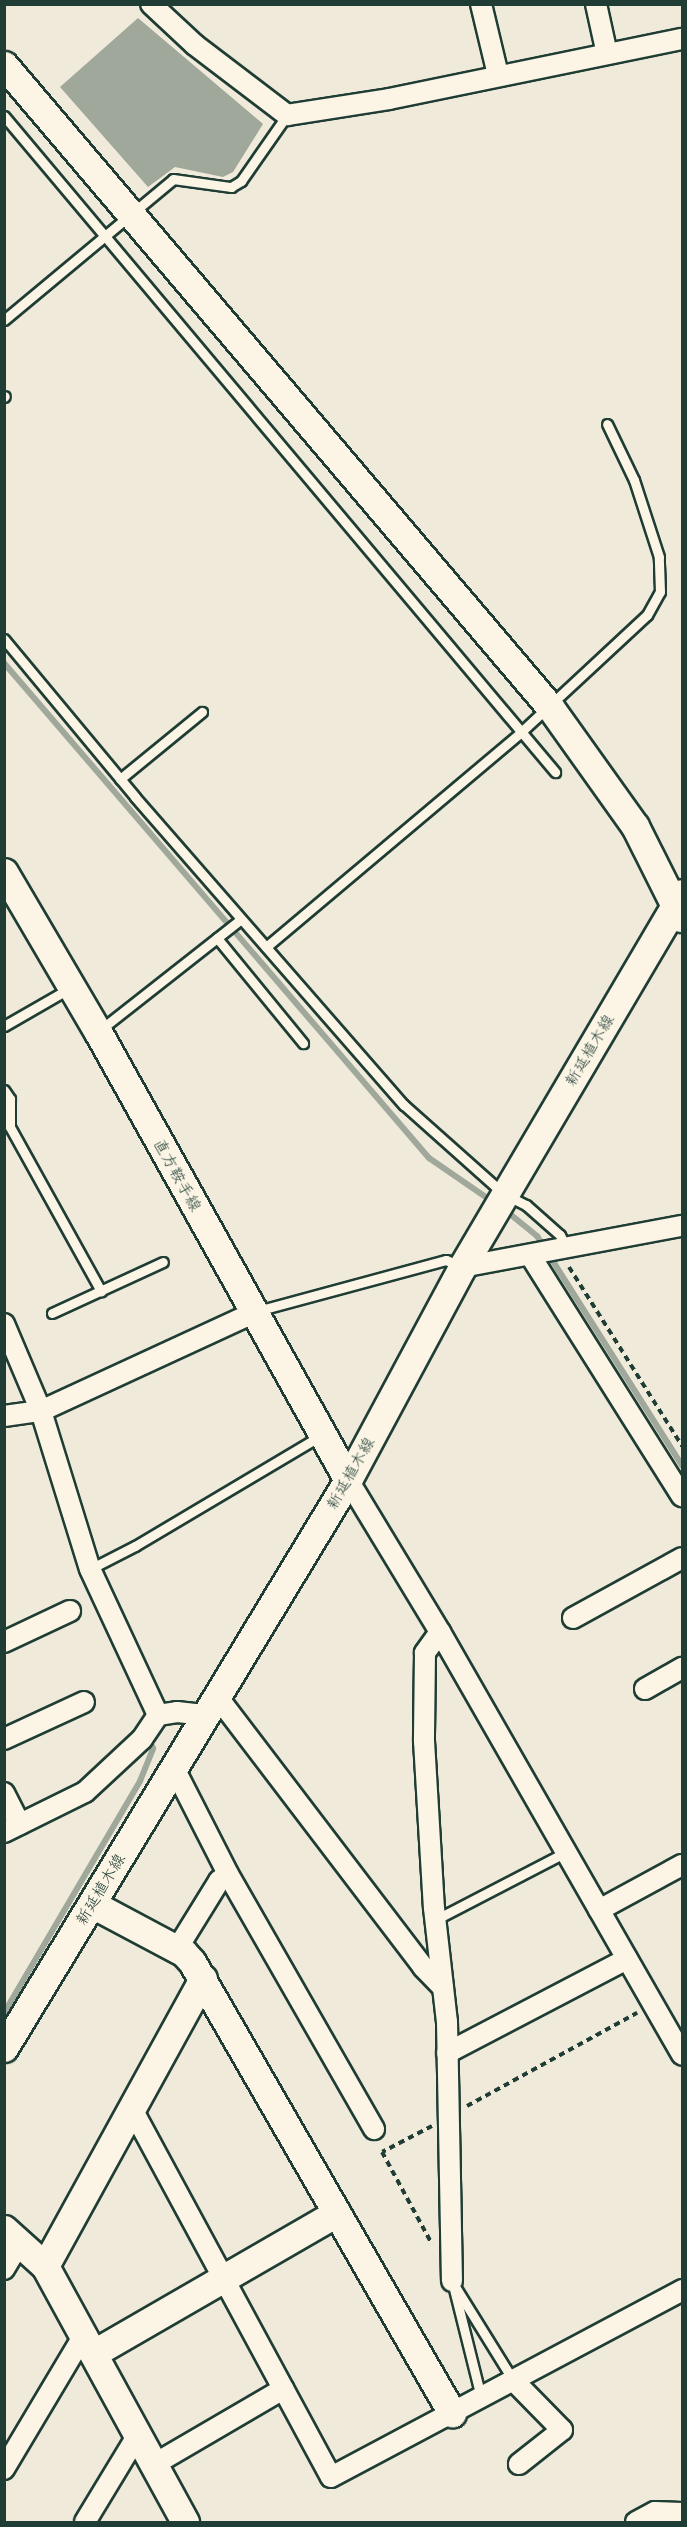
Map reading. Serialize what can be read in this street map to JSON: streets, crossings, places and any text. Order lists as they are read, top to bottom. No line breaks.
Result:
{"streets":{"street":["新延植木線","直方鞍手線"]},"crossings":[["新延植木線","直方鞍手線"]]}
